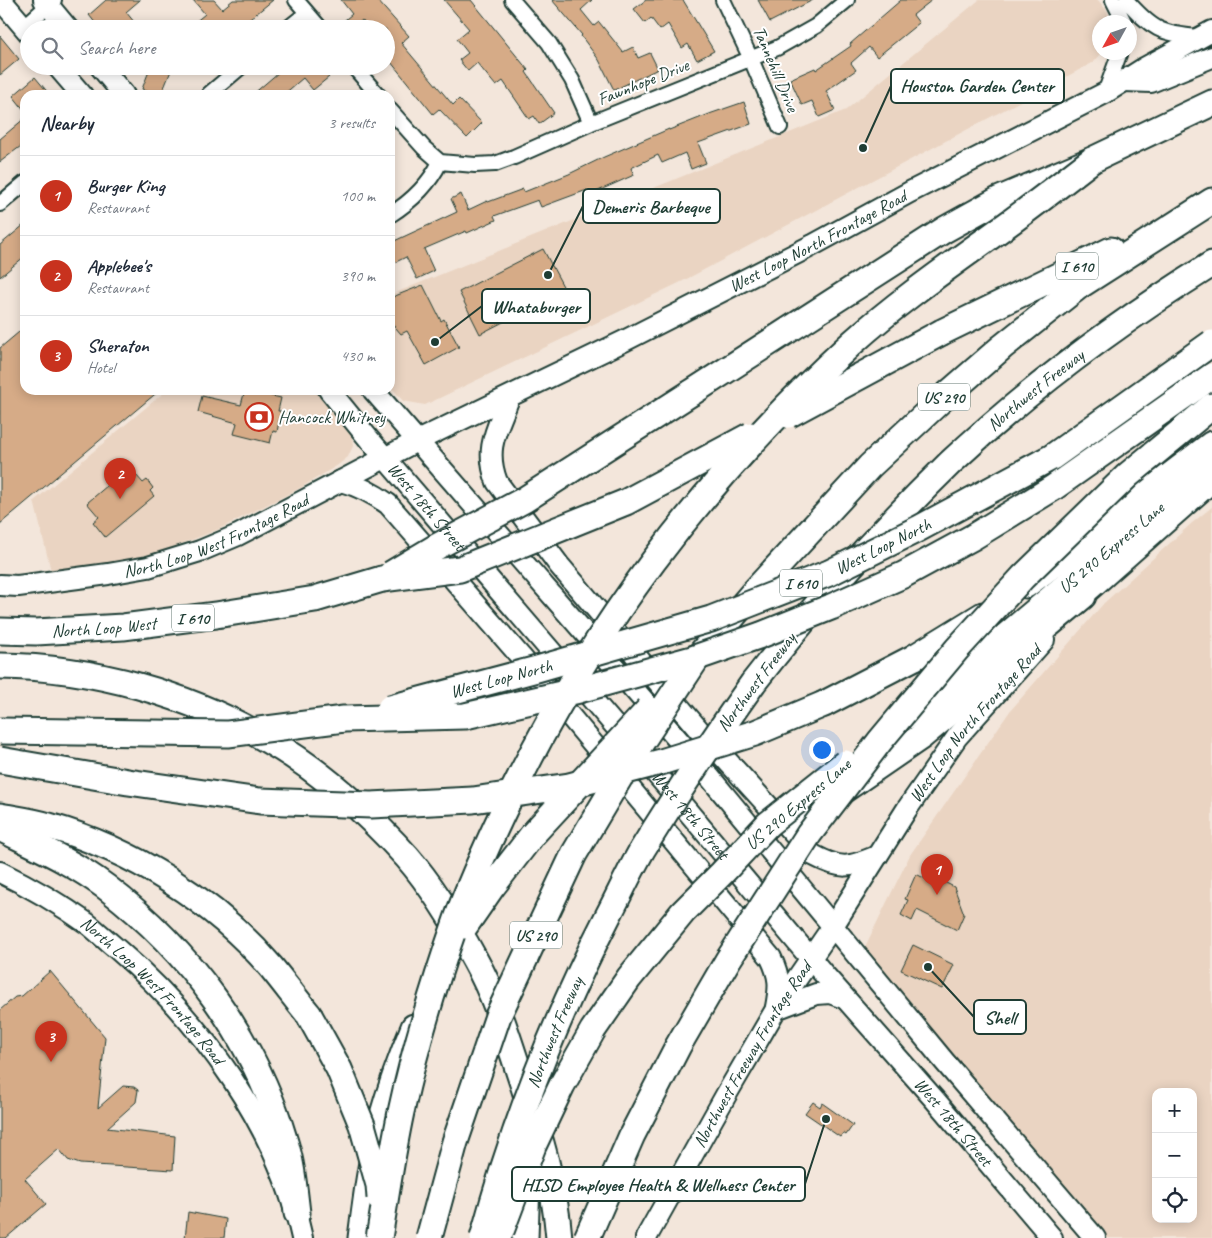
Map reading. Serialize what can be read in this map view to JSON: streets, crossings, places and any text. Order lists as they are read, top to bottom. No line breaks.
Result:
{"streets":{"highway":["I 610","Northwest Freeway","US 290","West Loop North","US 290 Express Lane","North Loop West"],"main road":["West Loop North Frontage Road","West 18th Street","North Loop West Frontage Road","Northwest Freeway Frontage Road"],"street":["Tannehill Drive","Fawnhope Drive"]},"crossings":[["Tannehill Drive","Fawnhope Drive"],["West Loop North Frontage Road","West 18th Street"],["West Loop North Frontage Road","North Loop West Frontage Road"],["West Loop North Frontage Road","Northwest Freeway Frontage Road"],["I 610","US 290"],["I 610","West Loop North"],["I 610","North Loop West"],["West 18th Street","North Loop West Frontage Road"],["West 18th Street","Northwest Freeway Frontage Road"]],"places":{"other":["Houston Garden Center","Demeris Barbeque","Whataburger","Shell","HISD Employee Health & Wellness Center"],"bank":["Hancock Whitney"]},"north":"bottom left","page":{"search":"Search here","heading":["Nearby","3 results"],"list":[{"mark":"1","name":"Burger King","note":"Restaurant","value":"100 m"},{"mark":"2","name":"Applebee's","note":"Restaurant","value":"390 m"},{"mark":"3","name":"Sheraton","note":"Hotel","value":"430 m"}],"pins":["2","1","3"],"map_buttons":["+","−"]}}
